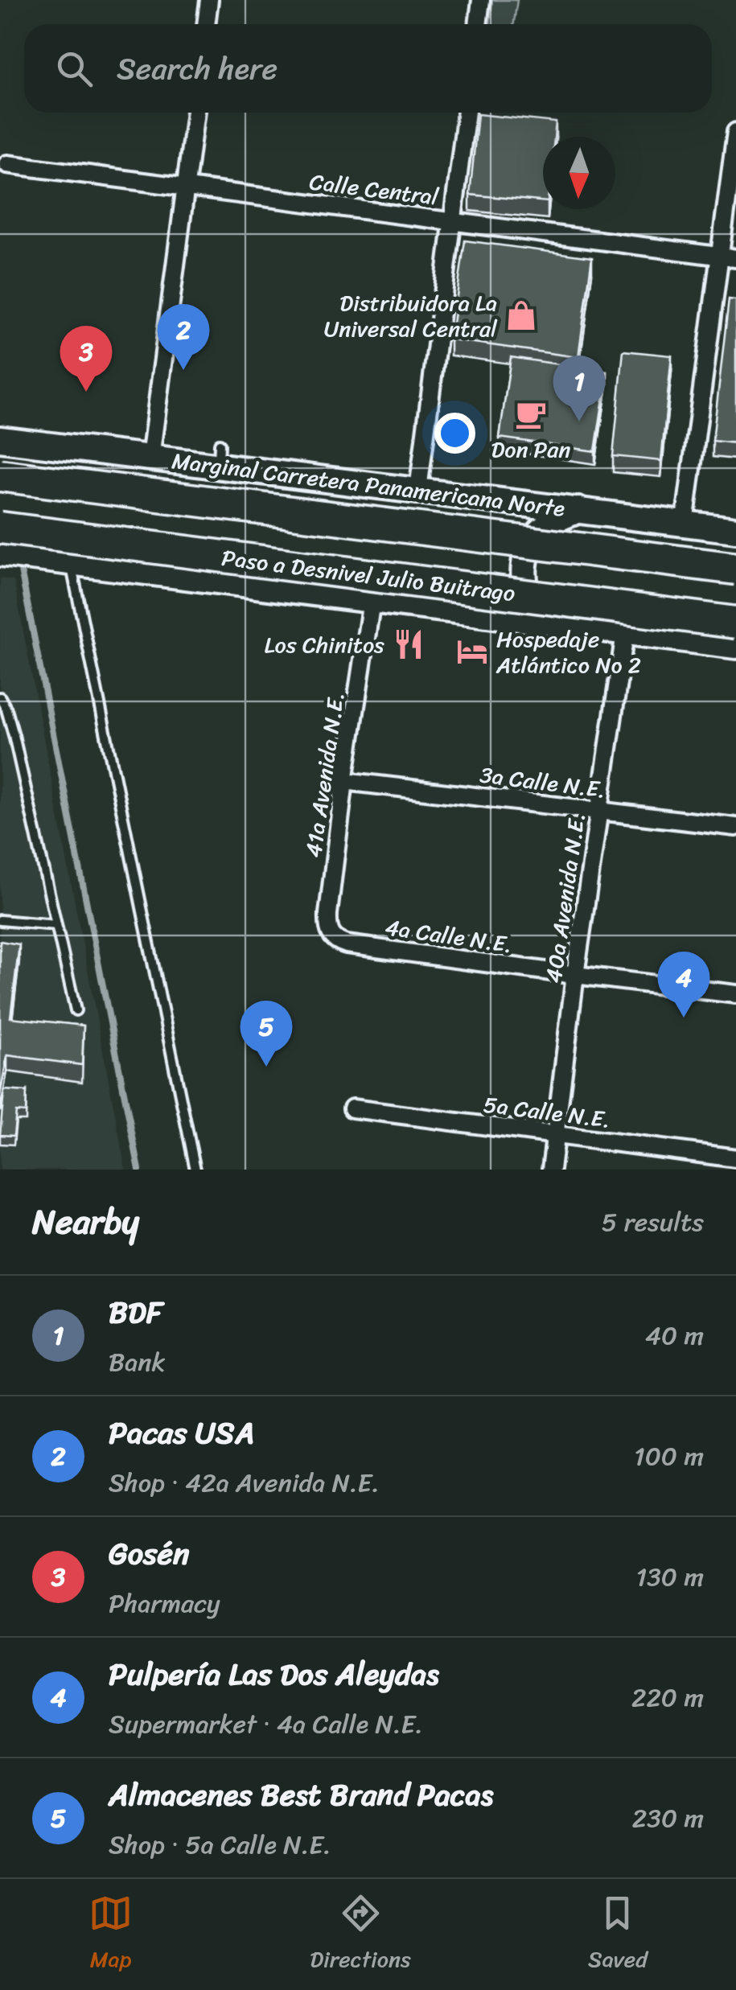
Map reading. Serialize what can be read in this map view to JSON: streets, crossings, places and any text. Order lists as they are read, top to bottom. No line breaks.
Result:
{"streets":{"highway":["Paso a Desnivel Julio Buitrago"],"street":["Calle Central","Marginal Carretera Panamericana Norte","41a Avenida N.E.","3a Calle N.E.","40a Avenida N.E.","4a Calle N.E.","5a Calle N.E."]},"crossings":[["41a Avenida N.E.","3a Calle N.E."],["41a Avenida N.E.","4a Calle N.E."],["3a Calle N.E.","40a Avenida N.E."],["40a Avenida N.E.","4a Calle N.E."],["40a Avenida N.E.","5a Calle N.E."]],"places":{"shop":["Distribuidora La Universal Central"],"cafe":["Don Pan"],"restaurant":["Los Chinitos"],"hotel":["Hospedaje Atlántico No 2"]},"north":"bottom","page":{"search":"Search here","pins":["2","3","1","4","5"],"heading":["Nearby","5 results"],"list":[{"mark":"1","name":"BDF","note":"Bank","value":"40 m"},{"mark":"2","name":"Pacas USA","note":"Shop · 42a Avenida N.E.","value":"100 m"},{"mark":"3","name":"Gosén","note":"Pharmacy","value":"130 m"},{"mark":"4","name":"Pulpería Las Dos Aleydas","note":"Supermarket · 4a Calle N.E.","value":"220 m"},{"mark":"5","name":"Almacenes Best Brand Pacas","note":"Shop · 5a Calle N.E.","value":"230 m"}],"nav":["Map","Directions","Saved"]}}
